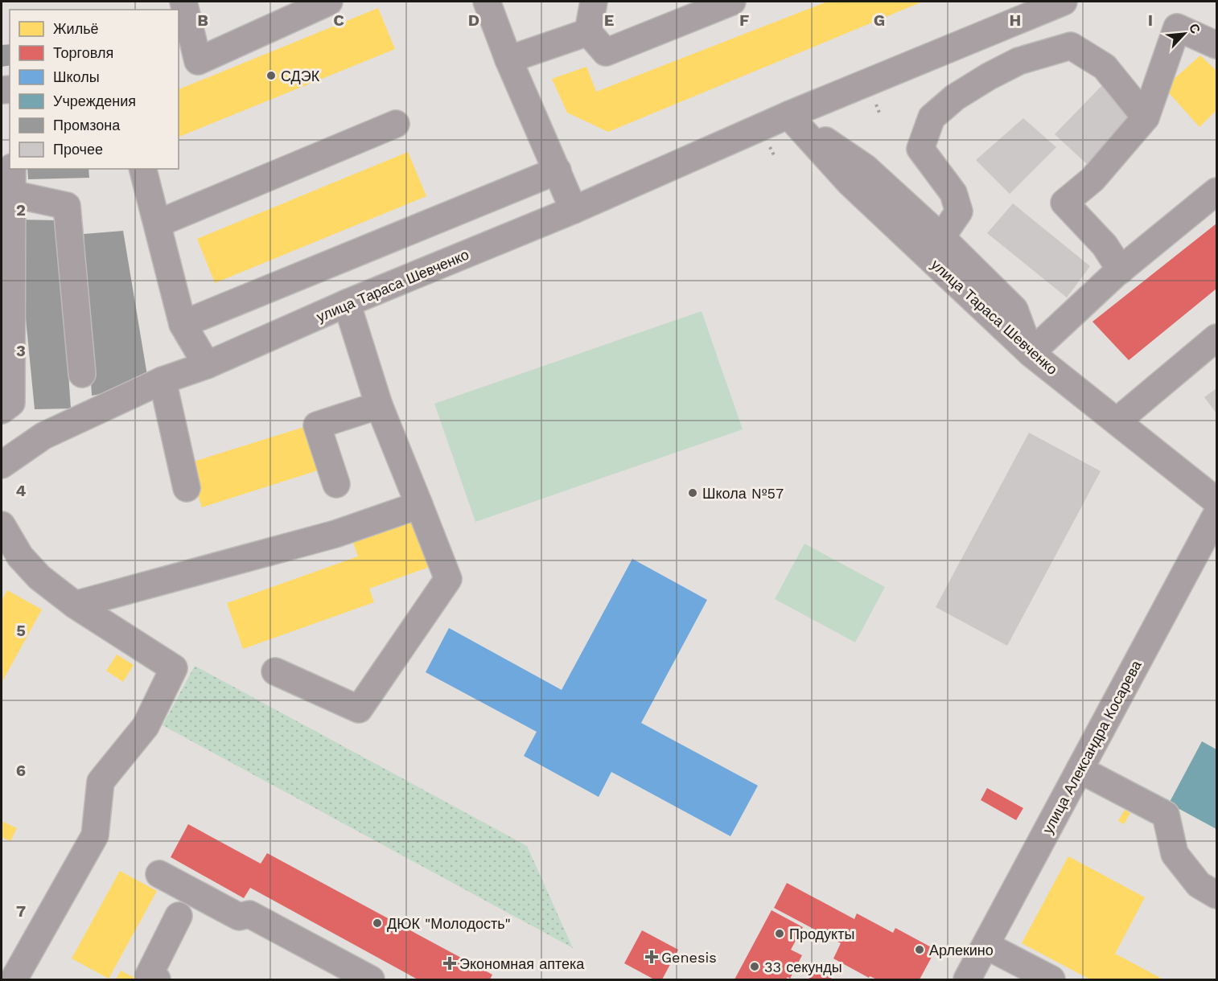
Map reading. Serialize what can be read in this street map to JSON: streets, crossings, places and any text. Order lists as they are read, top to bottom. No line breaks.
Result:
{"streets":{"street":["улица Тараса Шевченко","улица Александра Косарева"]},"places":{"other":["СДЭК","Школа №57","ДЮК \"Молодость\"","Продукты","Арлекино","33 секунды"],"health":["Genesis","Экономная аптека"]},"legend":["Жильё","Торговля","Школы","Учреждения","Промзона","Прочее"],"north":"top right","grid":{"columns":["B","C","D","E","F","G","H","I"],"rows":["2","3","4","5","6","7"]}}
